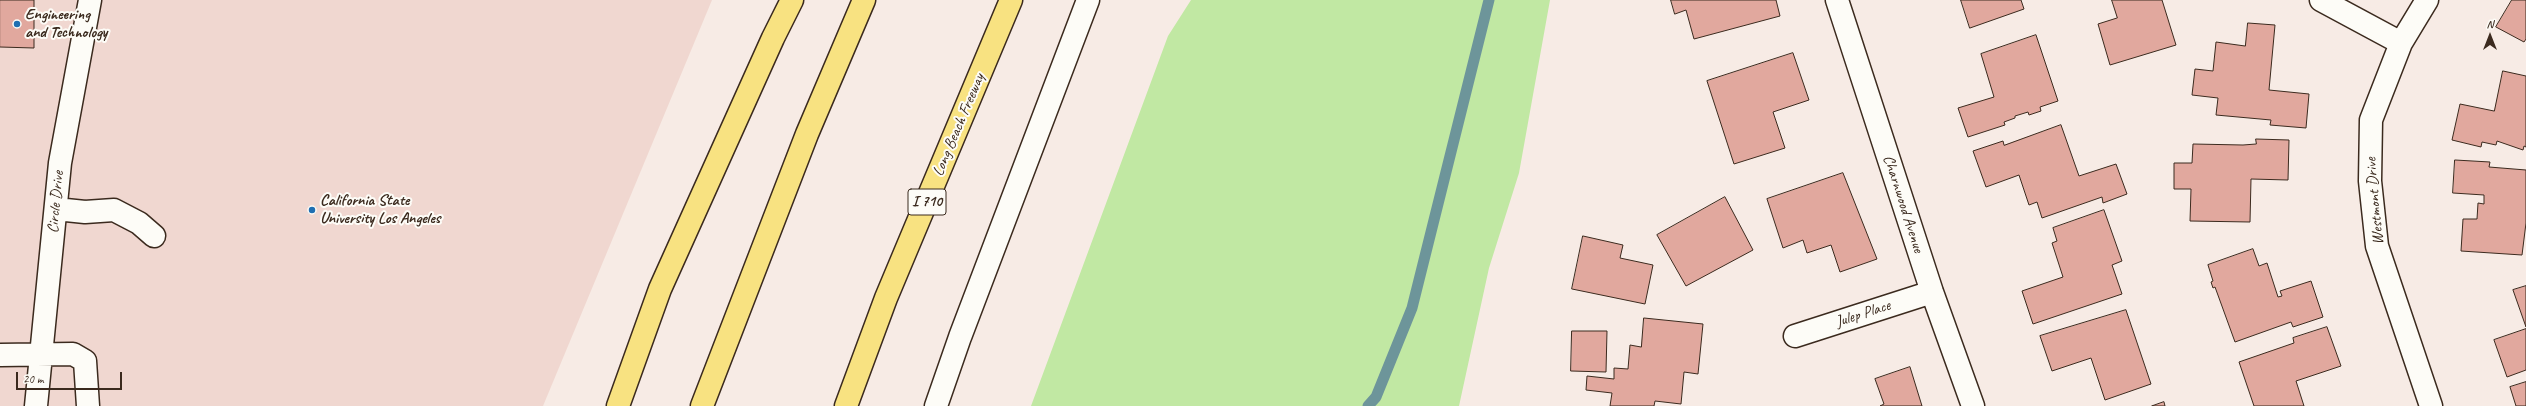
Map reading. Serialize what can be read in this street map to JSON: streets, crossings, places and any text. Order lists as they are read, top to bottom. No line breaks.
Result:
{"streets":{"highway":["Long Beach Freeway","I 710"],"street":["Westmont Drive","Circle Drive","Charnwood Avenue","Julep Place"]},"crossings":[["Charnwood Avenue","Julep Place"]],"places":["Engineering and Technology","California State University Los Angeles"],"scale_bar":"20 m","north":"top"}
